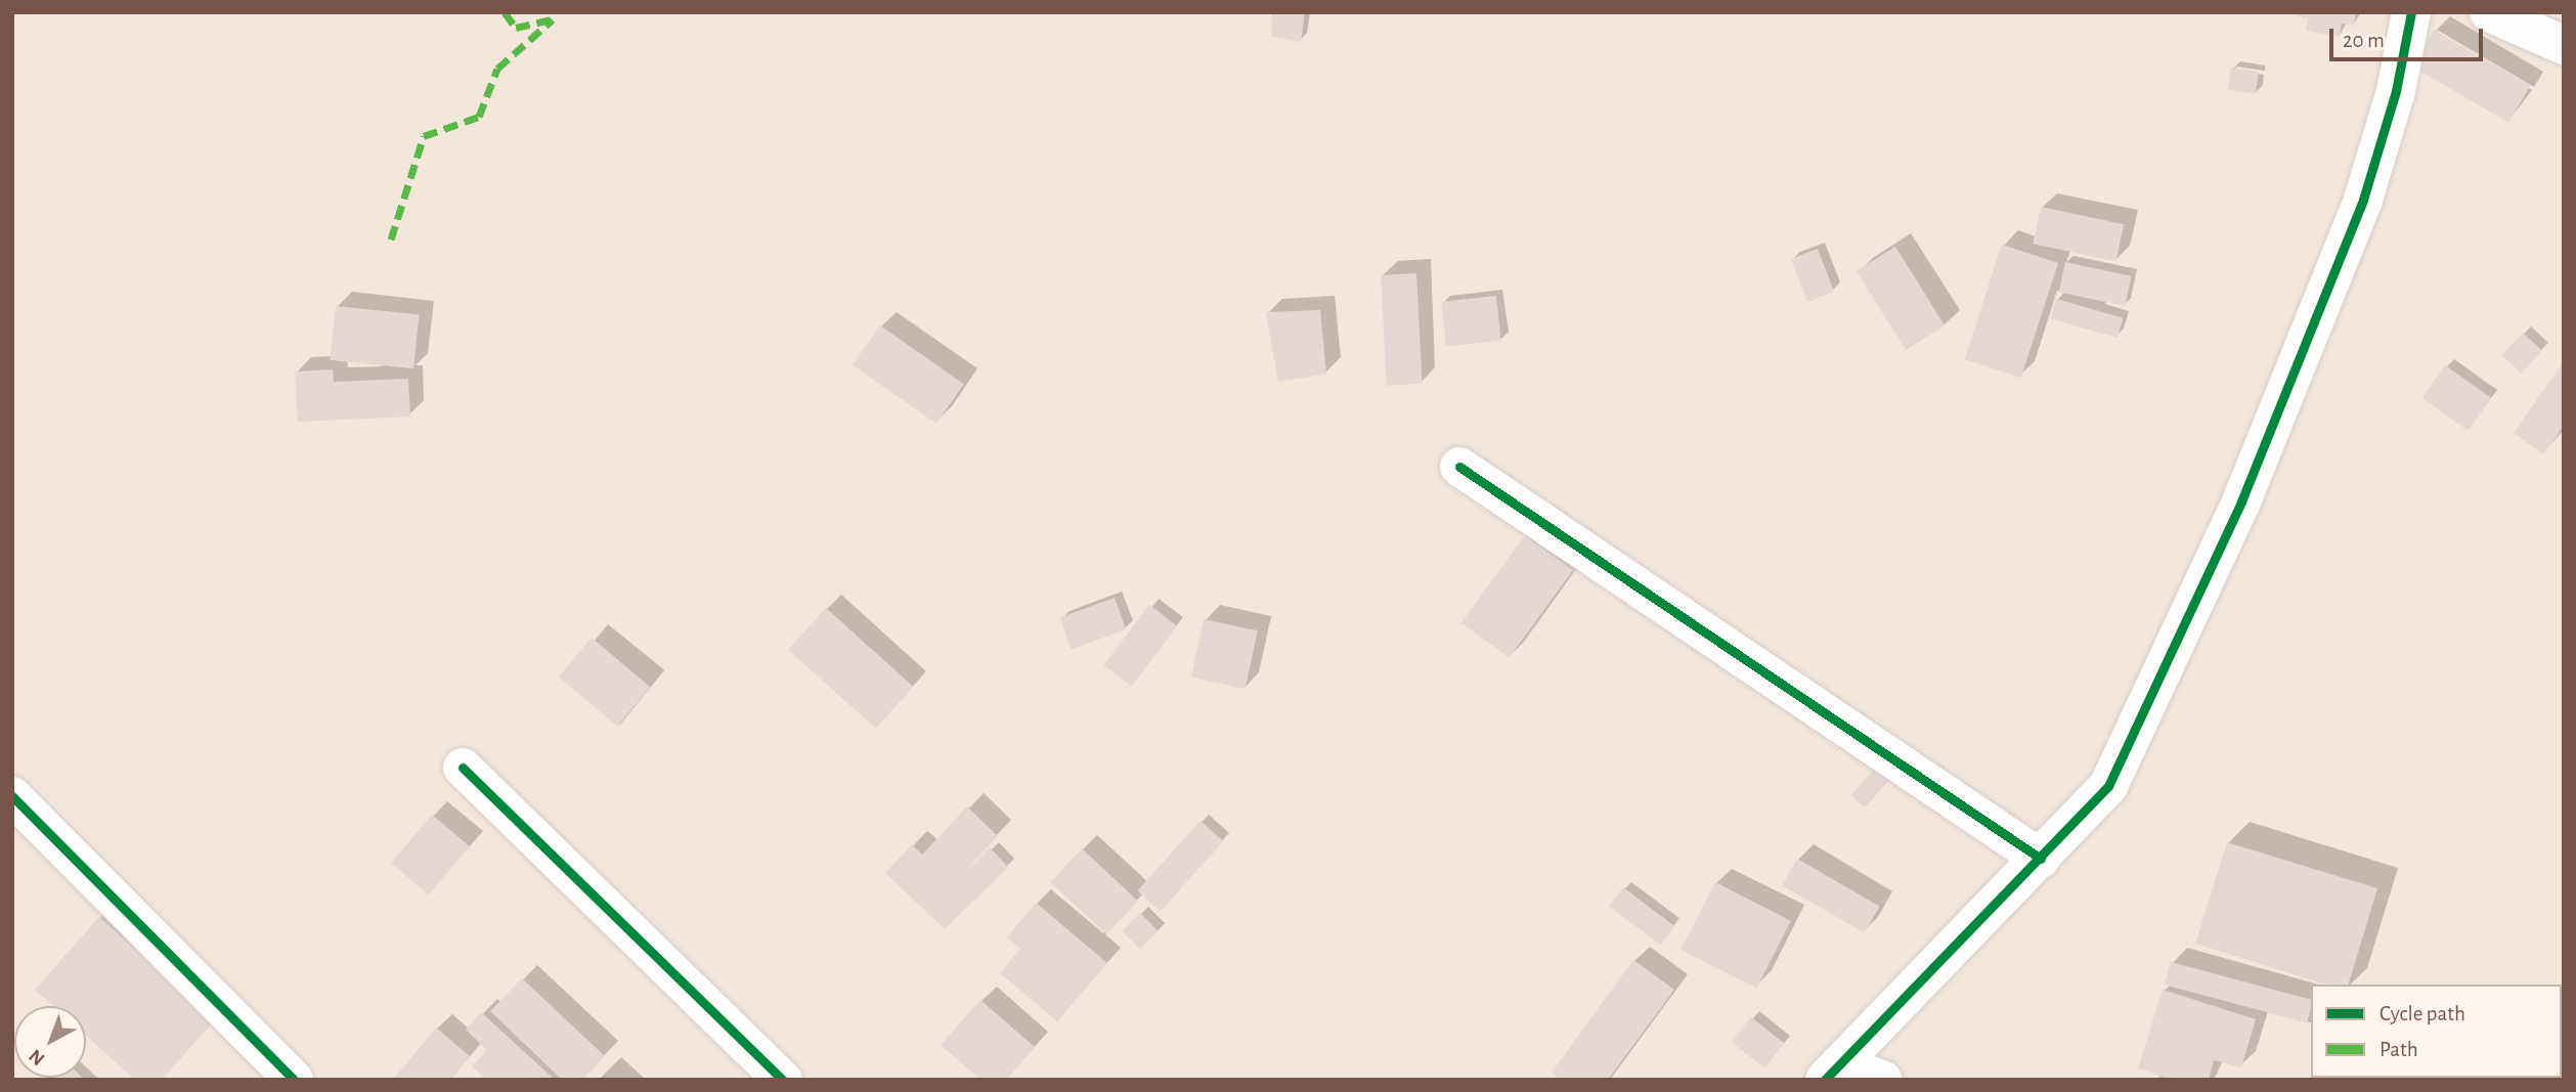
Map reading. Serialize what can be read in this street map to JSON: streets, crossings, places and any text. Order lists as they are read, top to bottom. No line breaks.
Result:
{"legend":["Cycle path","Path"],"scale_bar":"20 m","north":"bottom left"}
